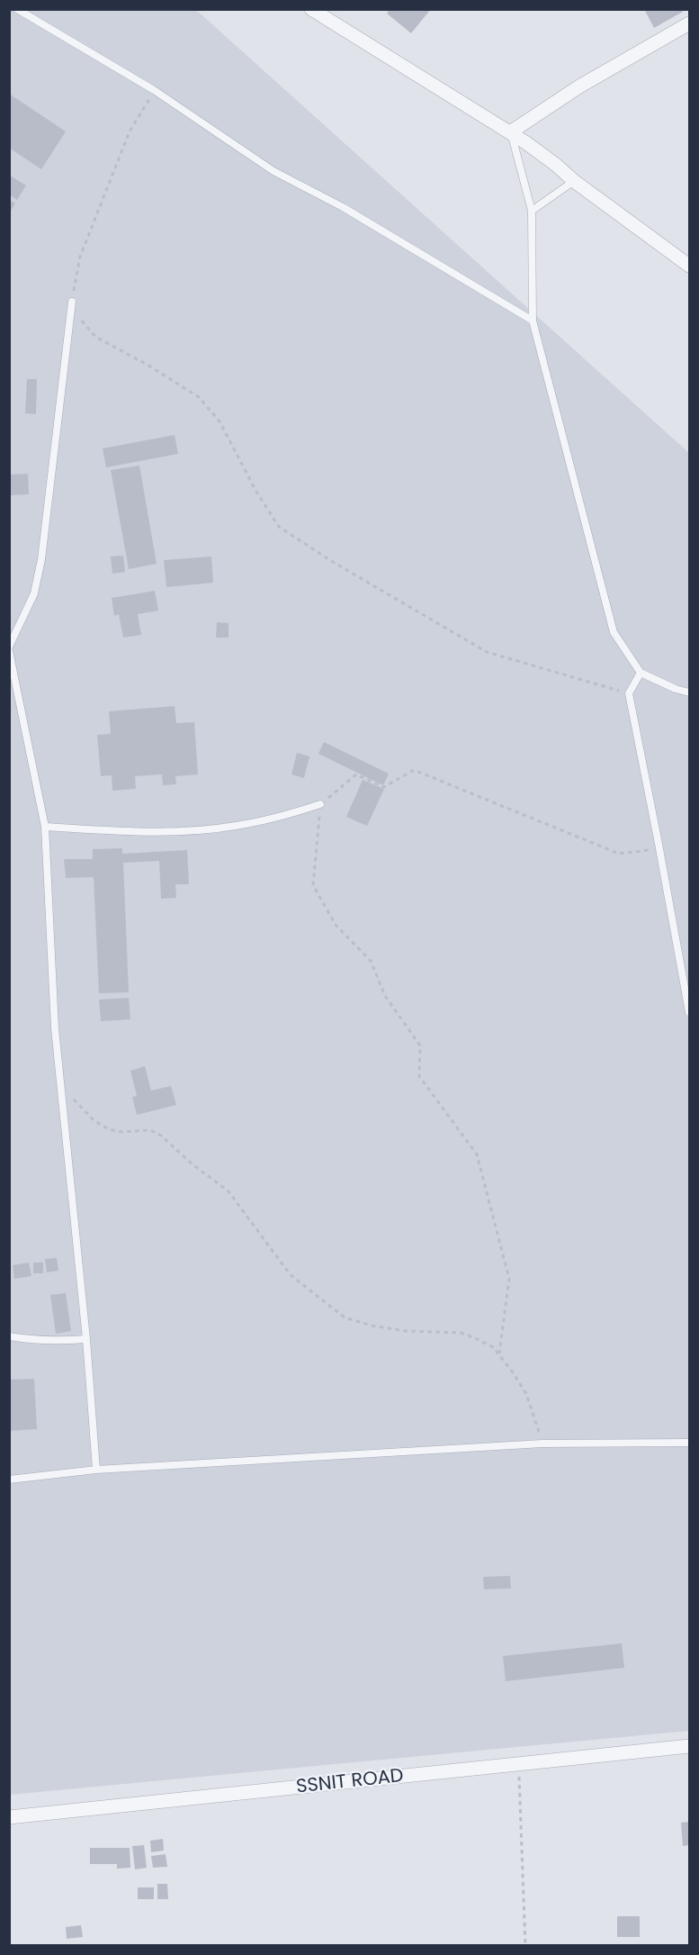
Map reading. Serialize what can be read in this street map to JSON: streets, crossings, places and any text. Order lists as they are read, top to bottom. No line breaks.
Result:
{"streets":{"street":["SSNIT ROAD"]}}
